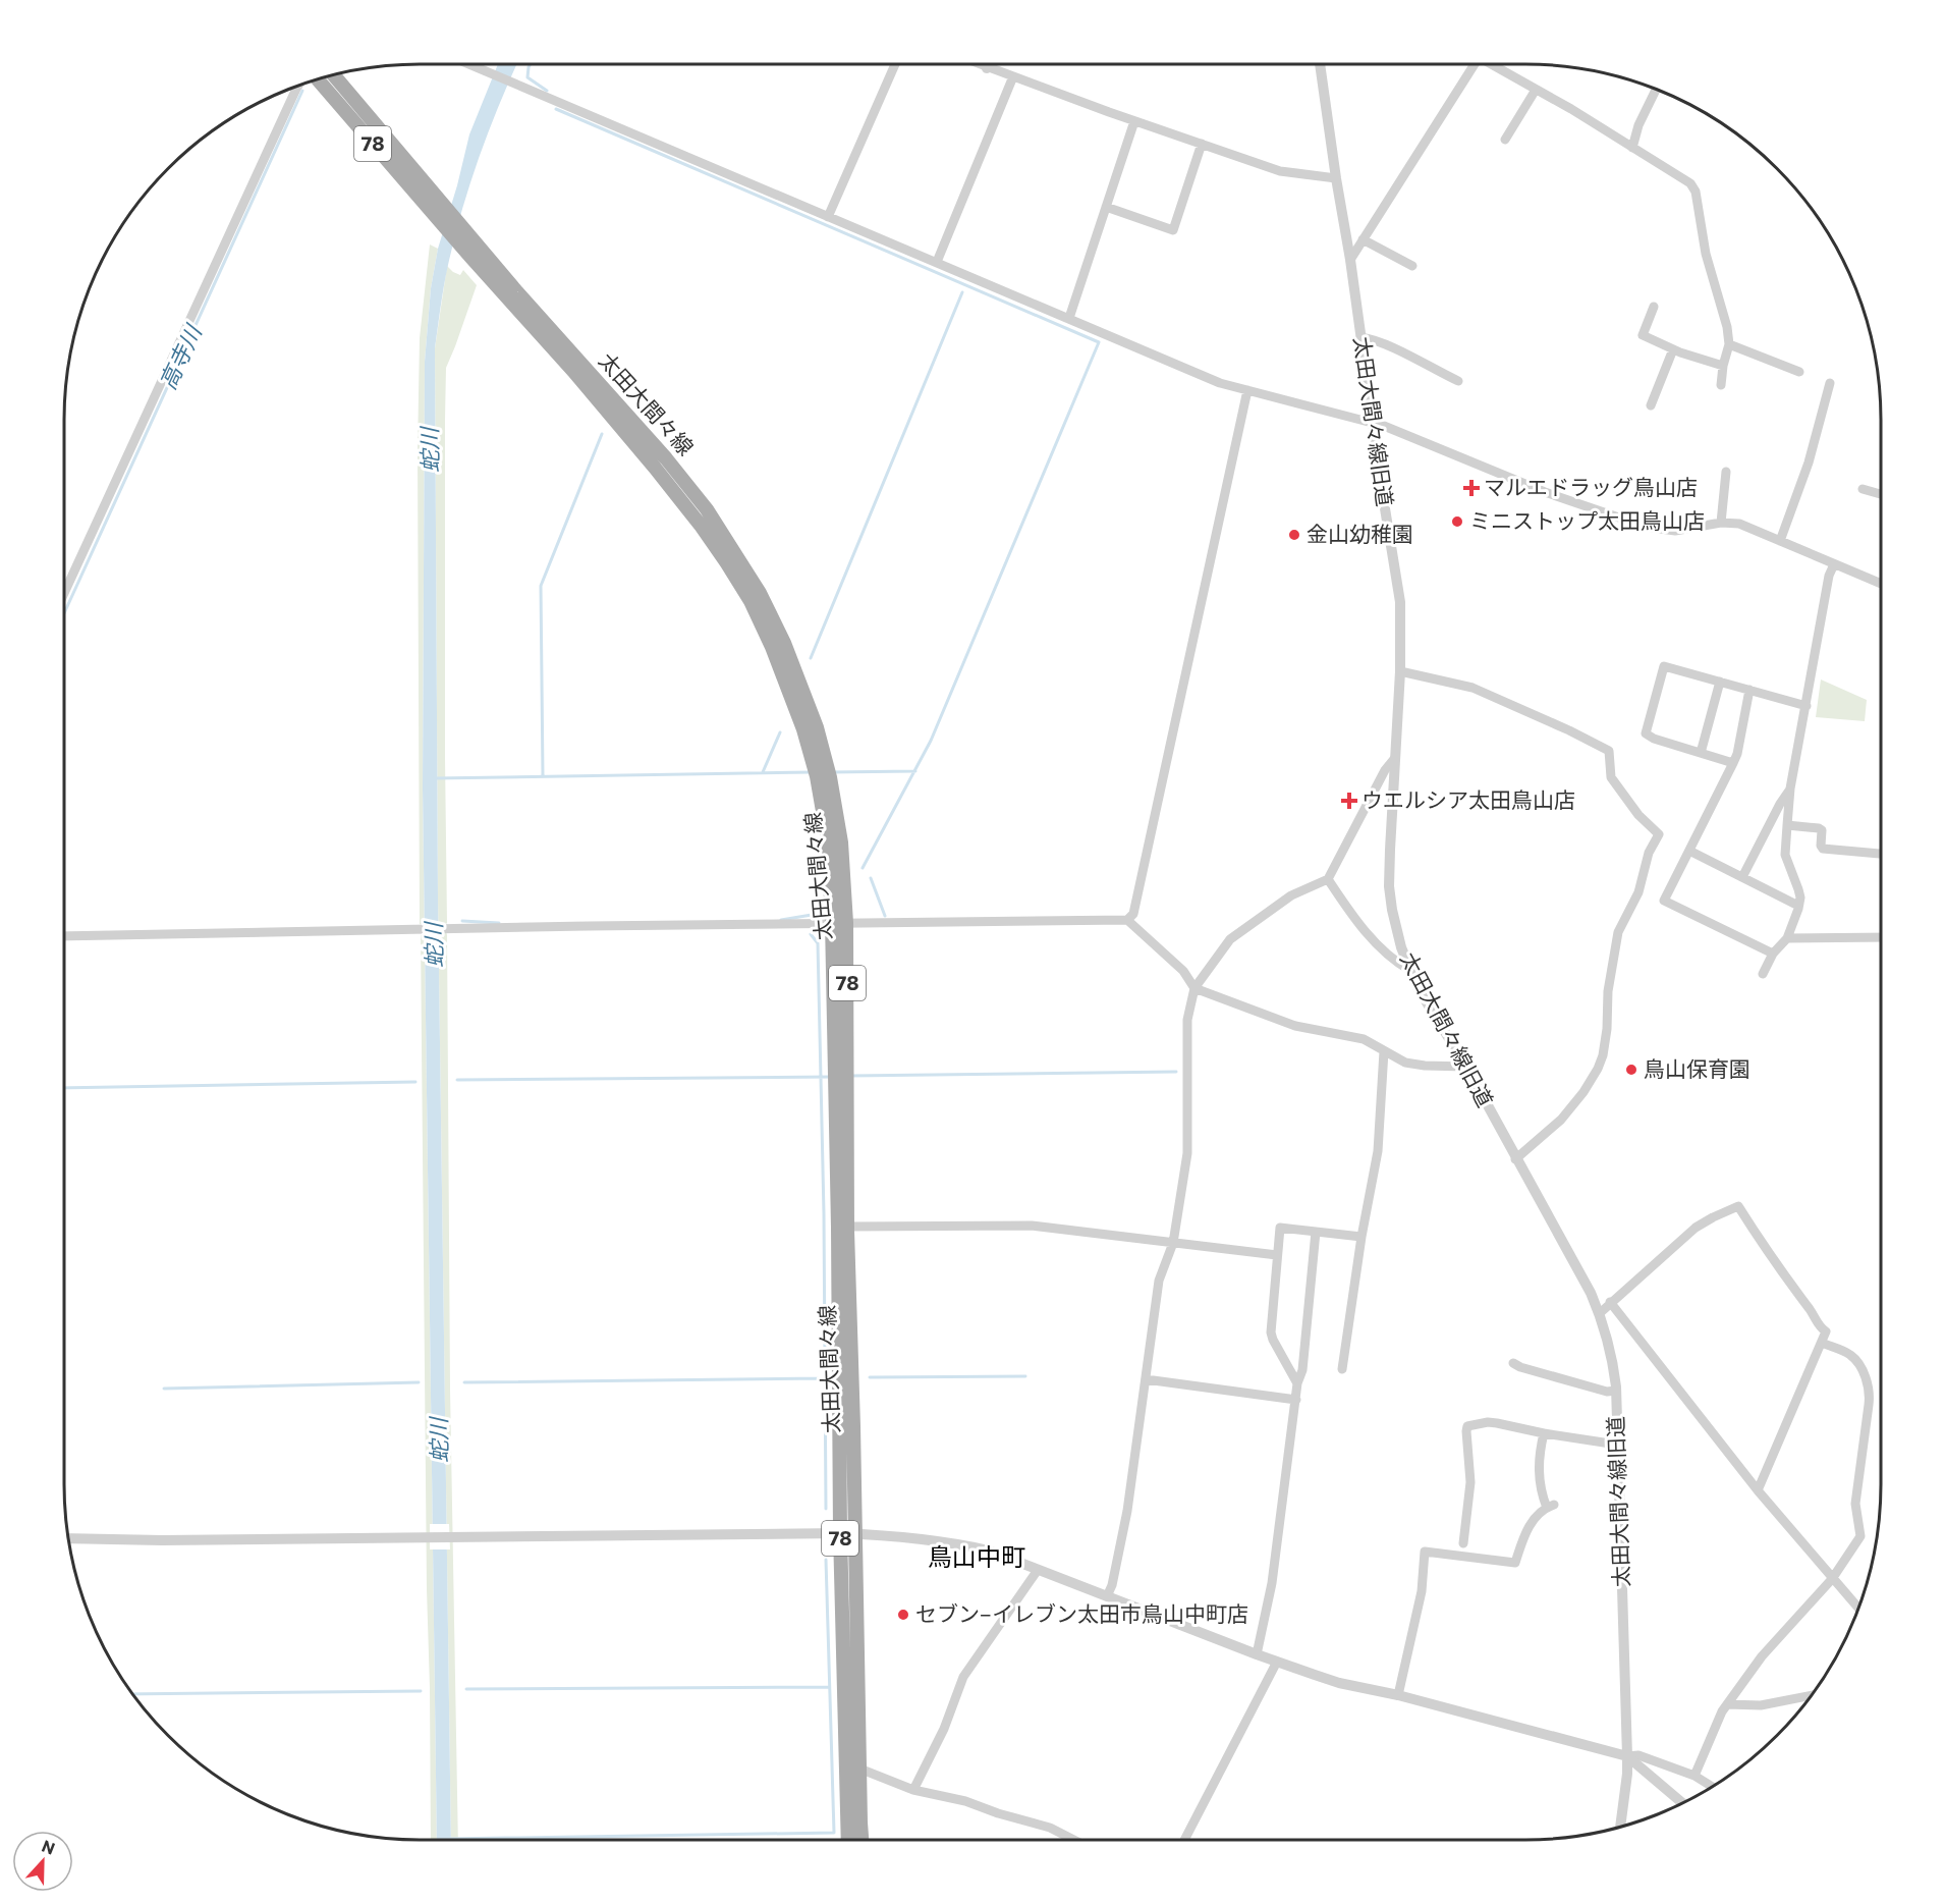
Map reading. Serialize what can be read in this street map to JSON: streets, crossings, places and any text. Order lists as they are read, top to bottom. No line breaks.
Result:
{"streets":{"main road":["78","太田大間々線"],"street":["太田大間々線旧道"]},"districts":["鳥山中町"],"water":["高寺川","蛇川"],"places":{"health":["マルエドラッグ鳥山店","ウエルシア太田鳥山店"],"other":["ミニストップ太田鳥山店","金山幼稚園","鳥山保育園","セブン−イレブン太田市鳥山中町店"]},"north":"top"}
